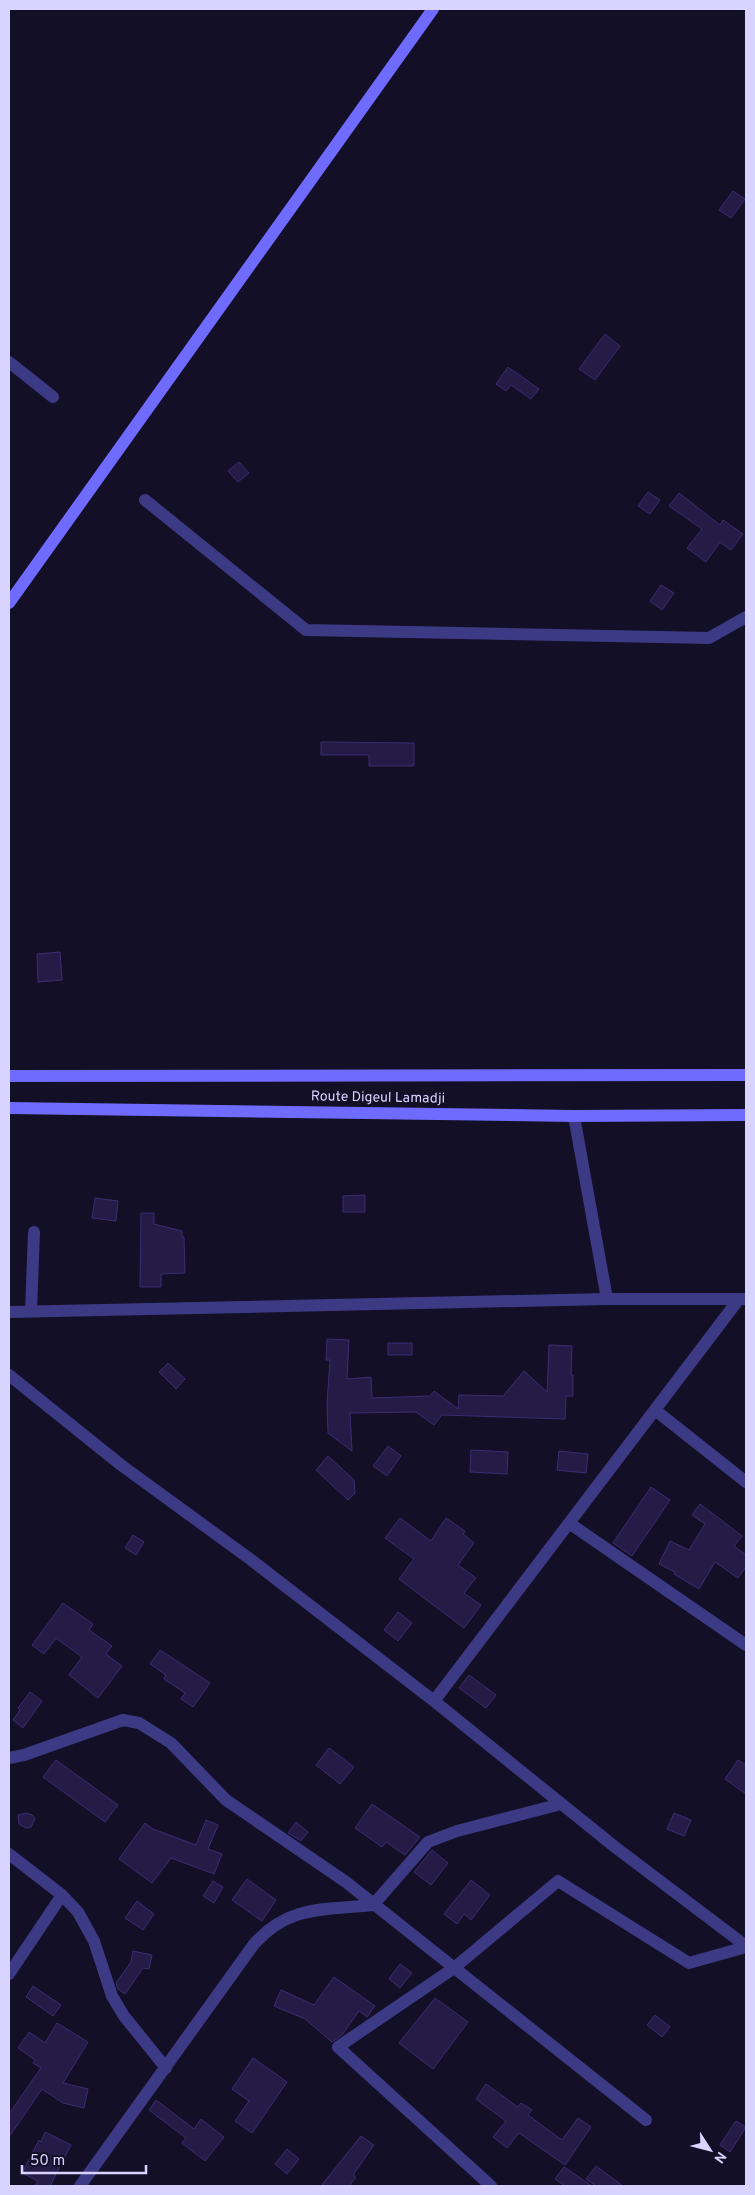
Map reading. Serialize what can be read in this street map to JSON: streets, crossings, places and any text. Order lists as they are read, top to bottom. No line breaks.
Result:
{"streets":{"main road":["Route Digeul Lamadji"]},"scale_bar":"50 m","north":"bottom right"}
